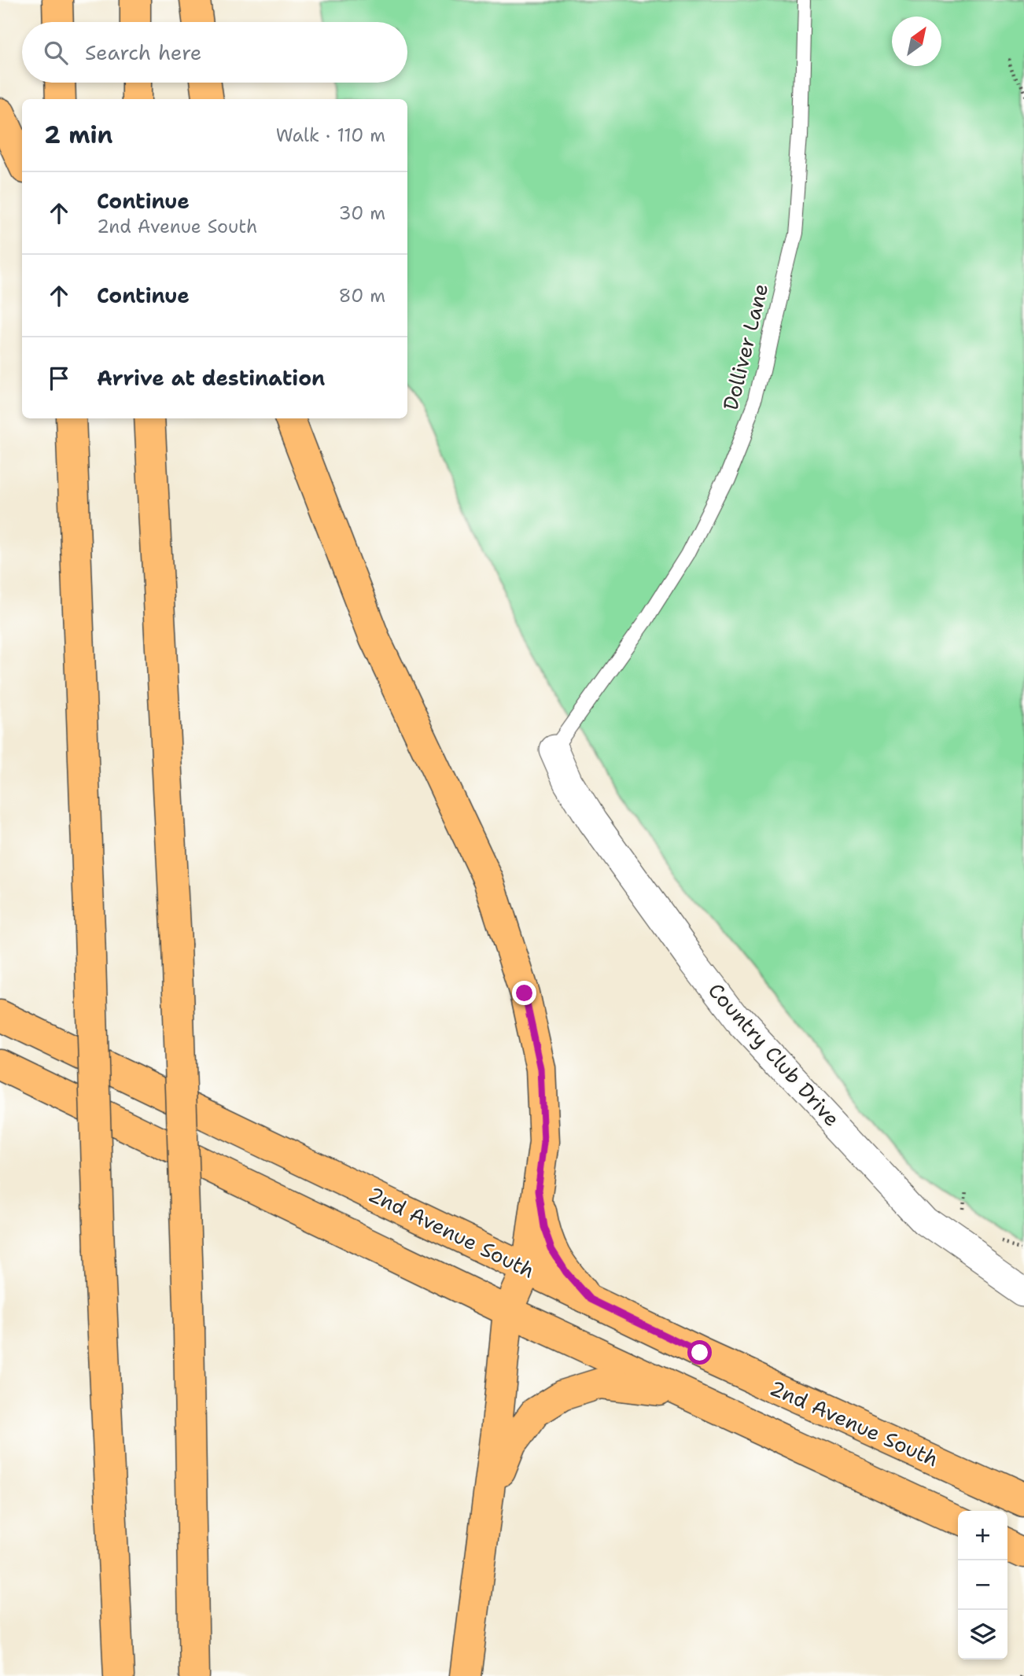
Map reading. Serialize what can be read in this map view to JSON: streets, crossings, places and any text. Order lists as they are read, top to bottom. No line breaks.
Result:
{"streets":{"main road":["2nd Avenue South"],"street":["Country Club Drive"],"lane":["Dolliver Lane"]},"crossings":[["Dolliver Lane","Country Club Drive"]],"north":"top right","page":{"search":"Search here","heading":["2 min","Walk · 110 m"],"list":[["Continue","2nd Avenue South","30 m"],["Continue","80 m"],"Arrive at destination"],"map_buttons":["+","−"]}}
